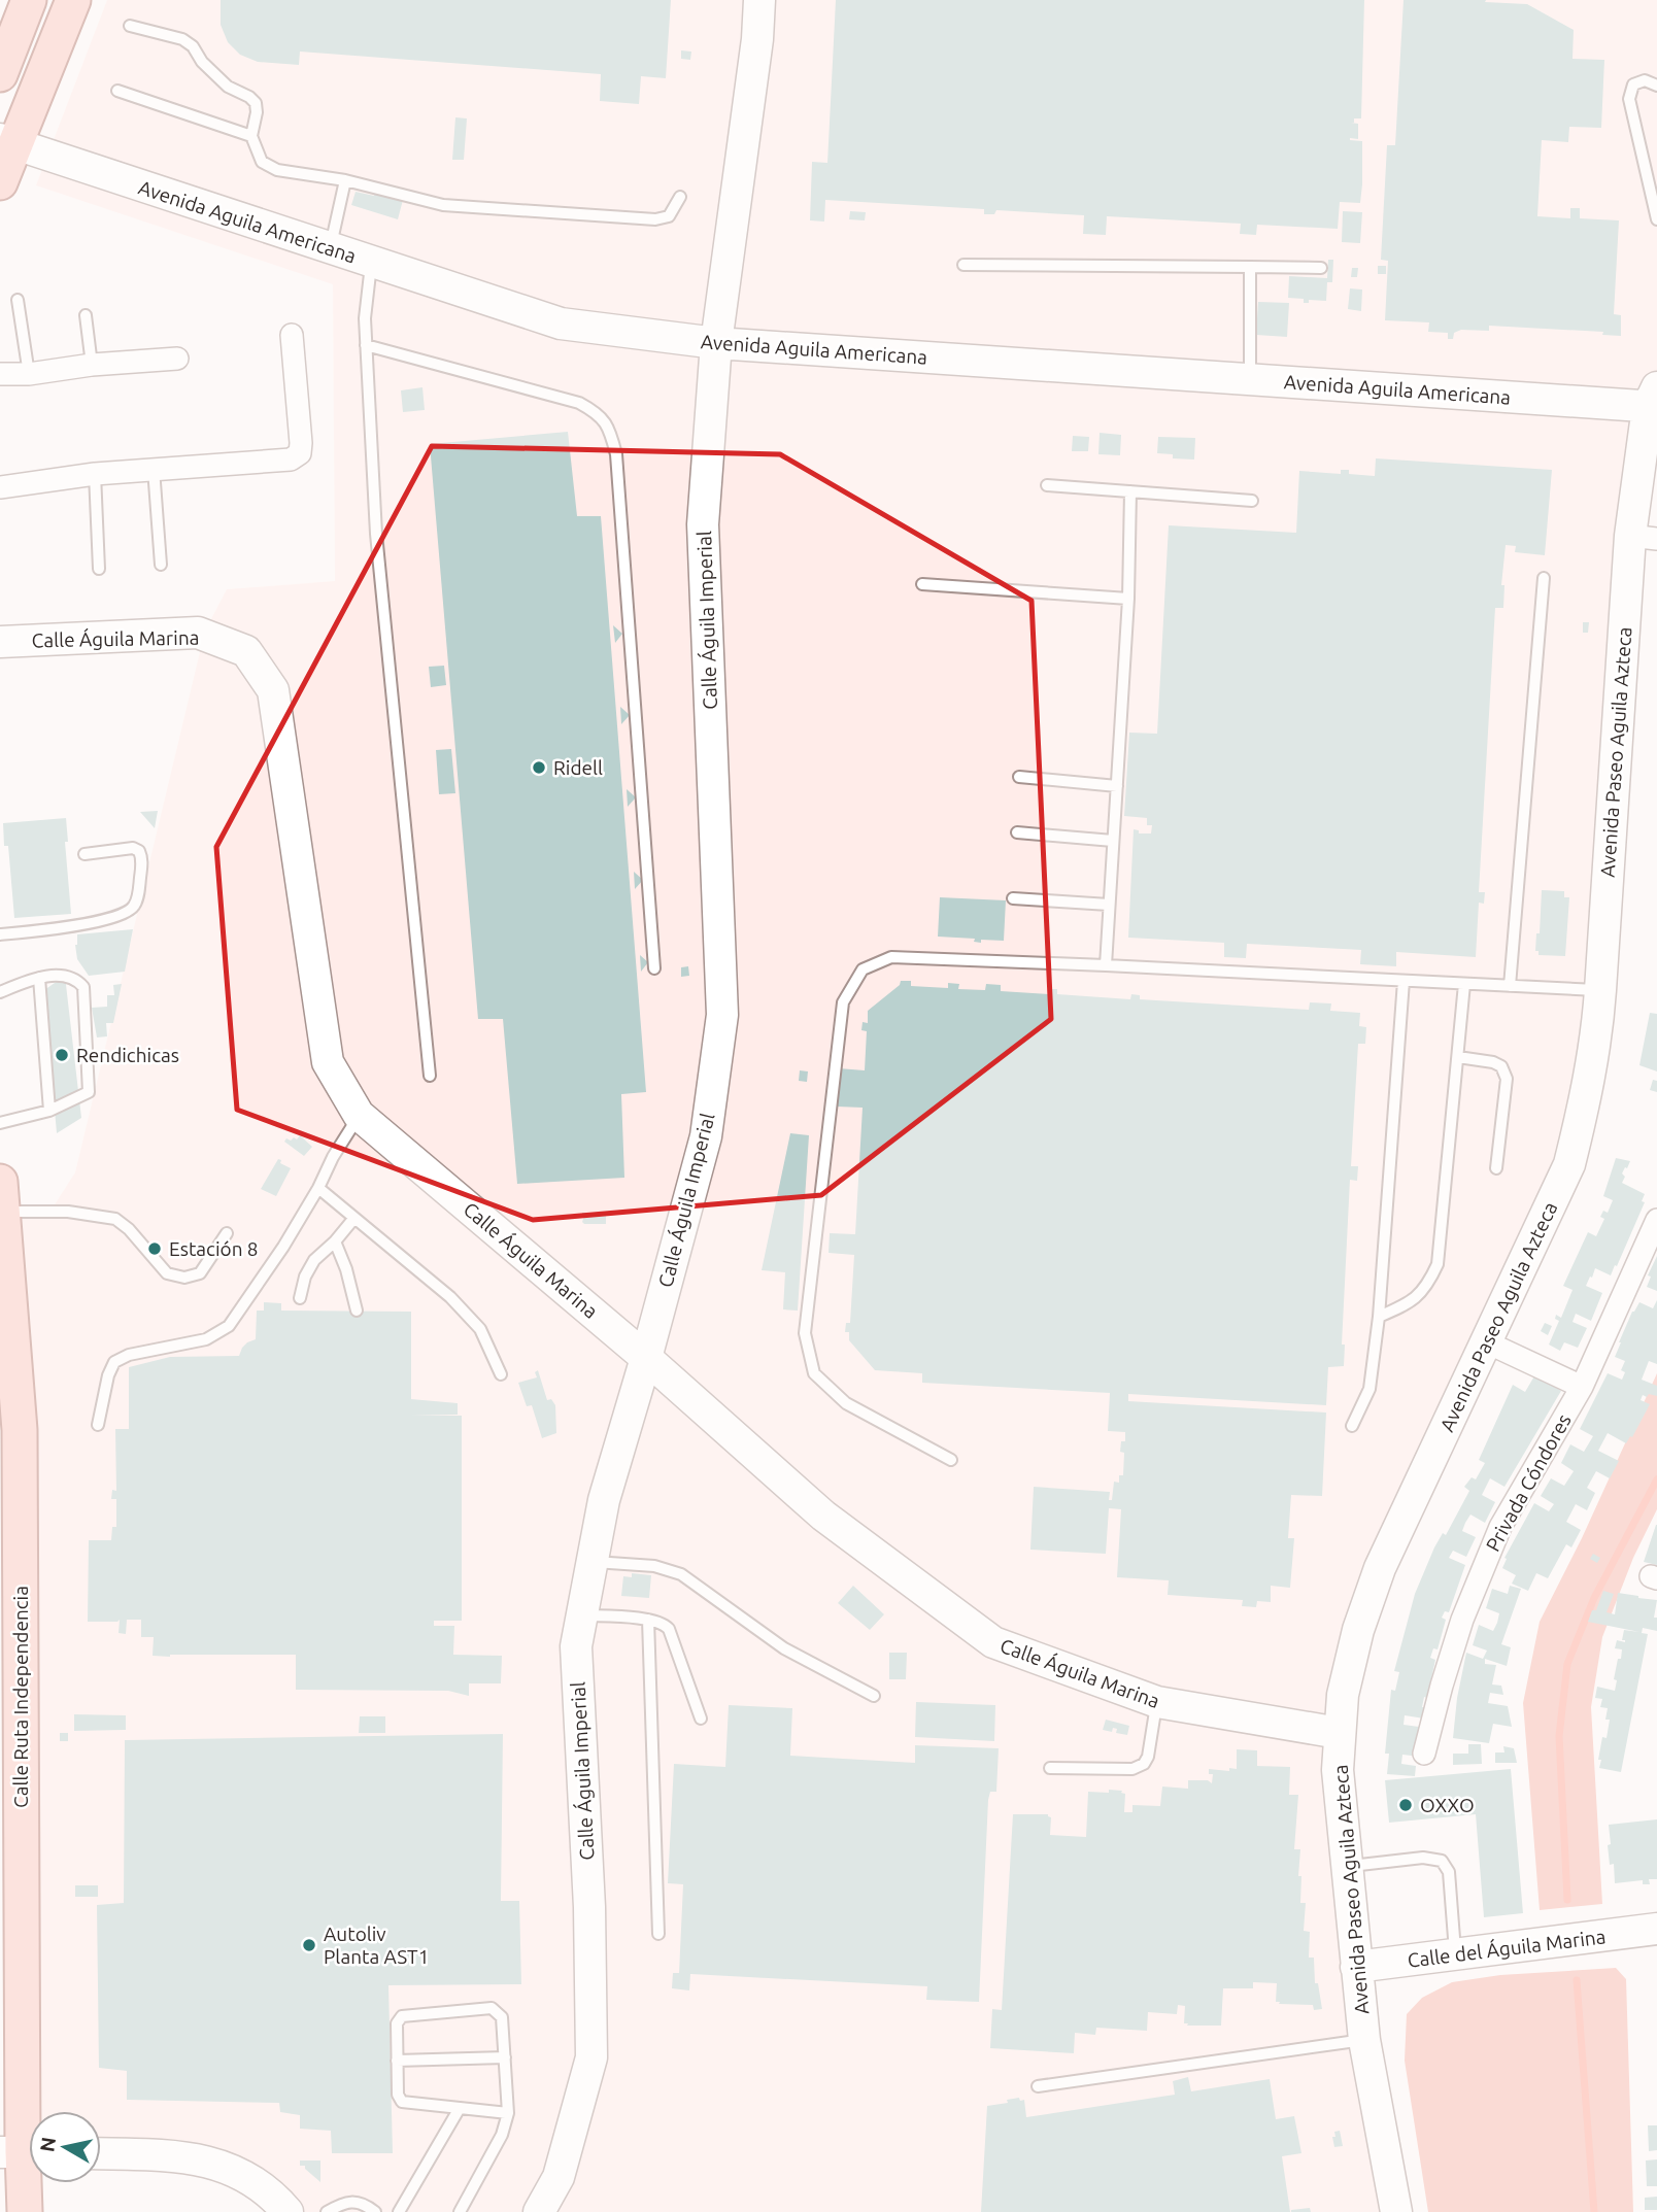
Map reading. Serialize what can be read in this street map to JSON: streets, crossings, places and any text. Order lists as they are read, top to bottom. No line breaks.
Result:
{"streets":{"main road":["Calle Ruta Independencia"],"street":["Avenida Aguila Americana","Calle Águila Imperial","Calle Águila Marina","Avenida Paseo Aguila Azteca","Privada Cóndores","Calle del Águila Marina"]},"crossings":[["Avenida Aguila Americana","Calle Águila Imperial"],["Avenida Aguila Americana","Avenida Paseo Aguila Azteca"],["Calle Águila Imperial","Calle Águila Marina"],["Calle Águila Marina","Avenida Paseo Aguila Azteca"],["Avenida Paseo Aguila Azteca","Calle del Águila Marina"]],"places":["Ridell","Rendichicas","Estación 8","OXXO","Autoliv Planta AST1"],"north":"left"}
